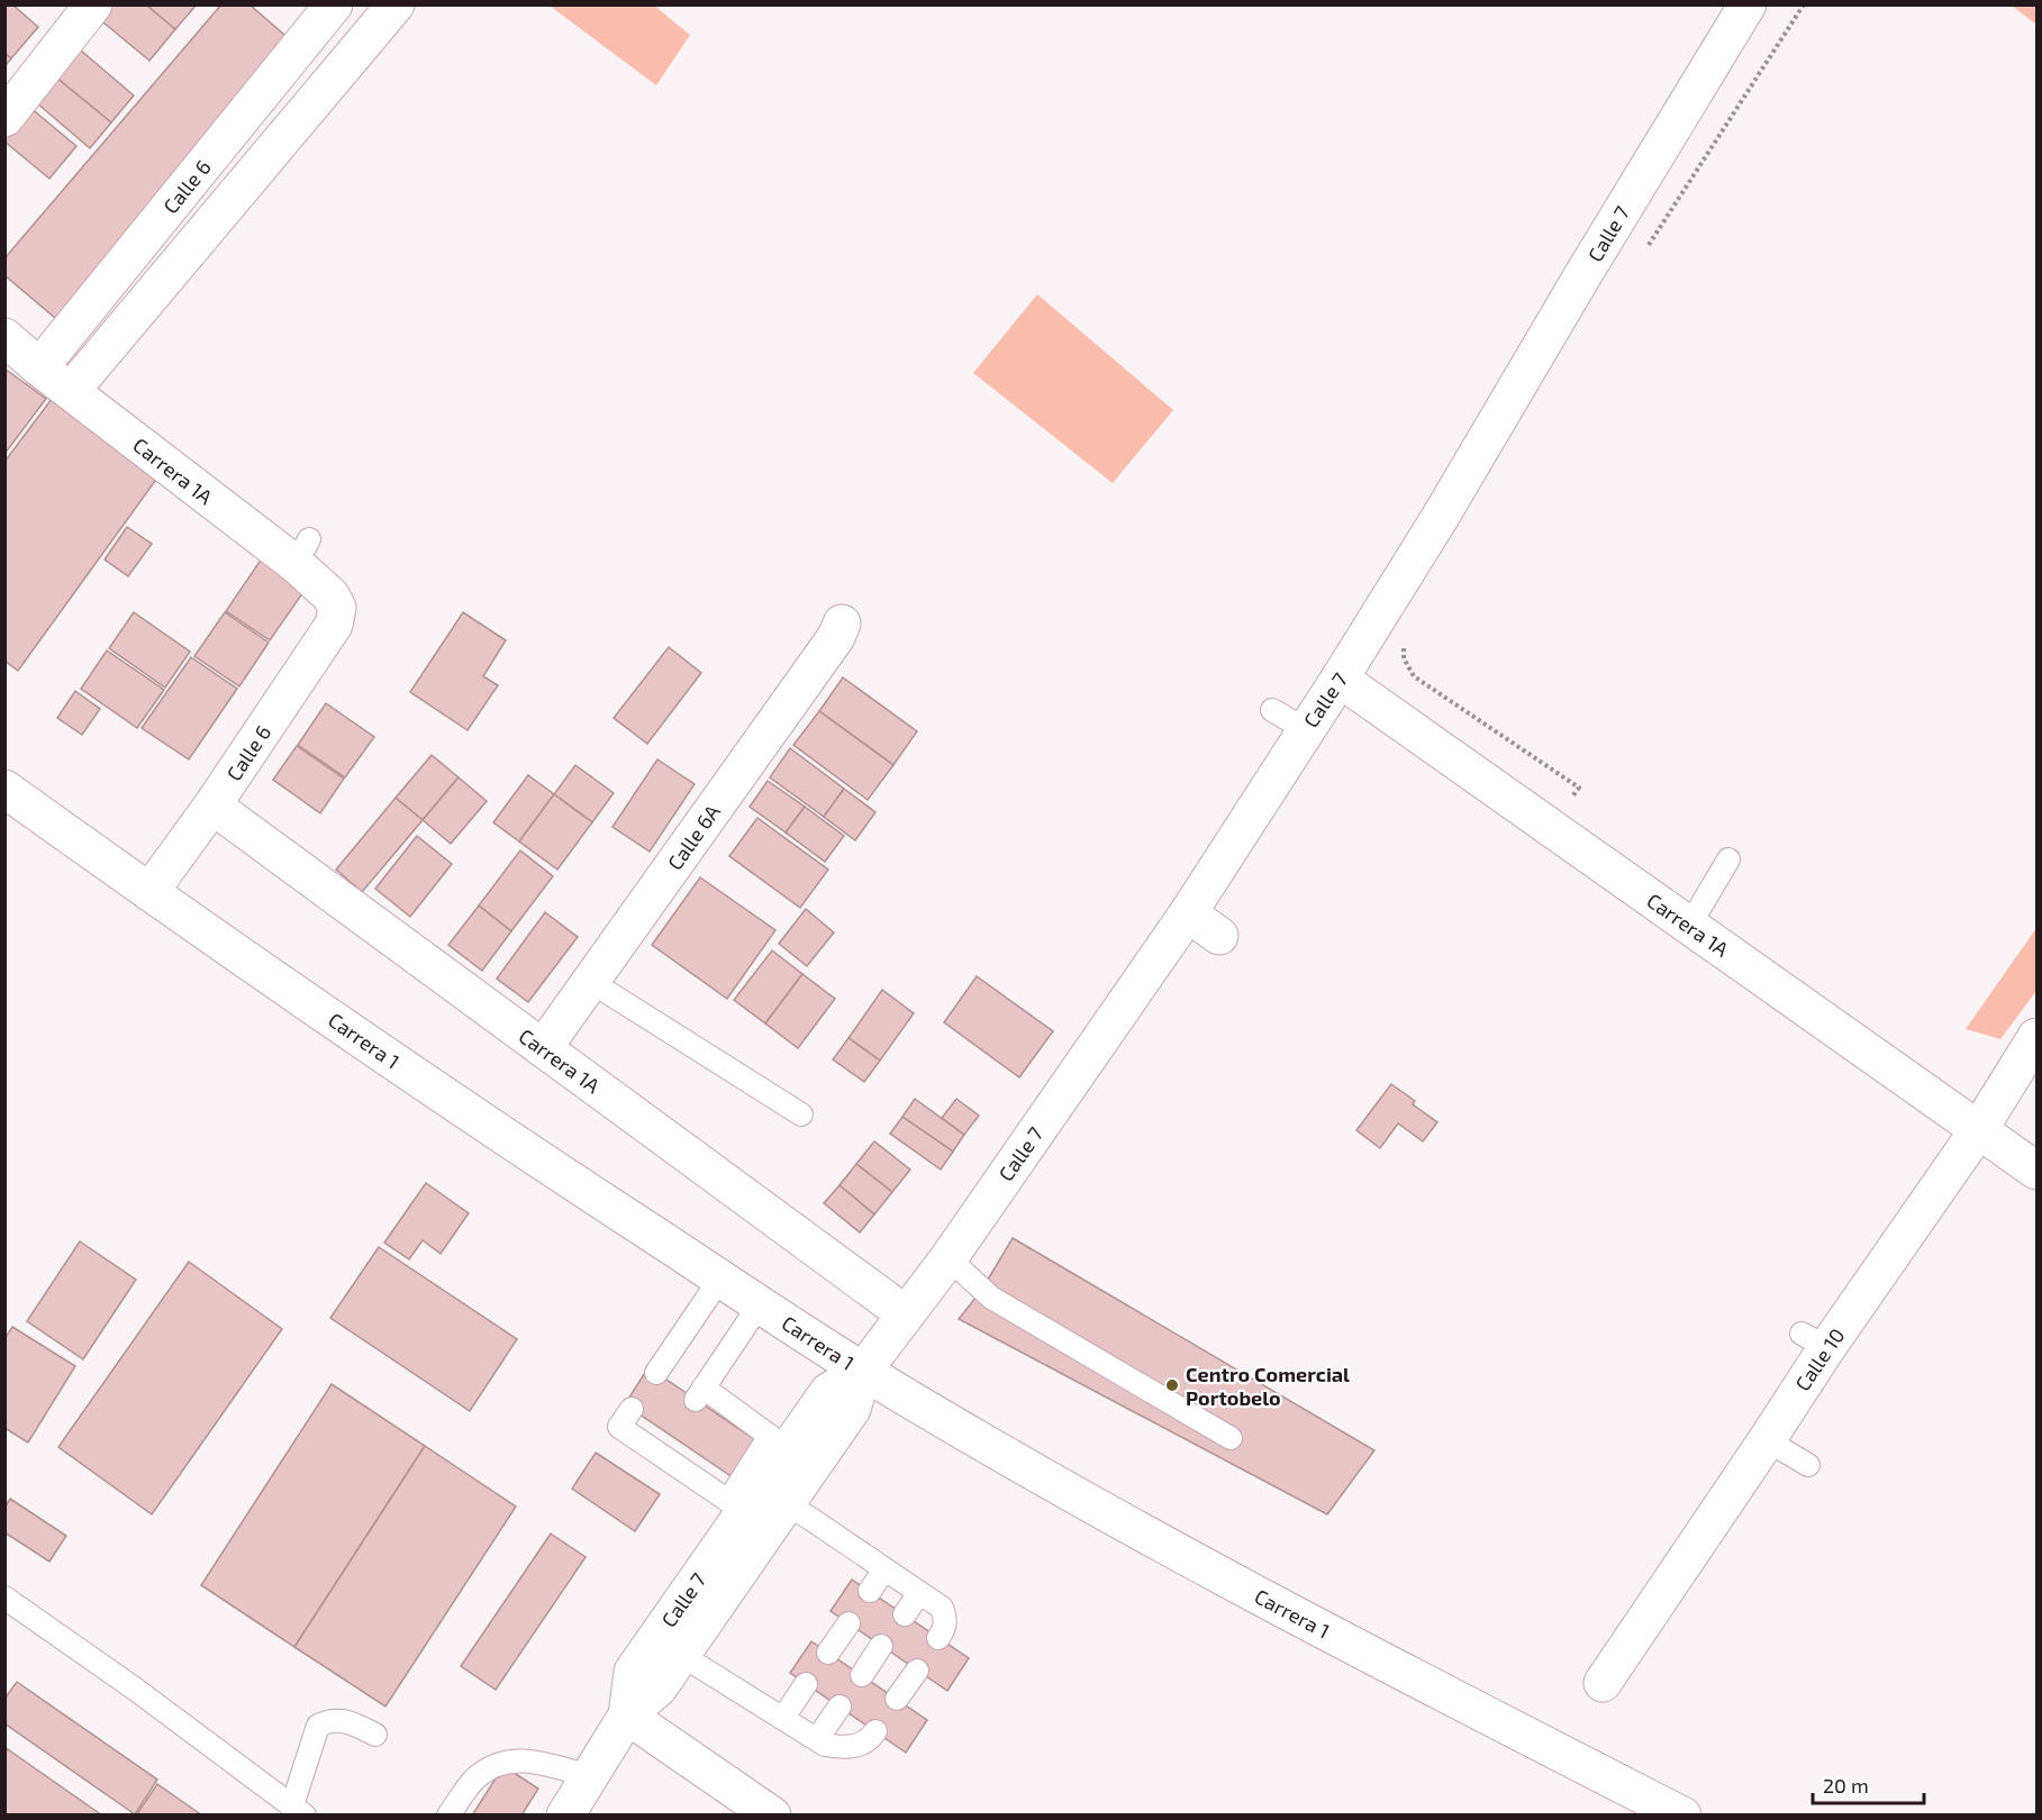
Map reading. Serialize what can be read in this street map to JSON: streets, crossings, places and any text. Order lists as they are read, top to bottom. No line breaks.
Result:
{"streets":{"street":["Calle 6","Calle 7","Carrera 1A","Calle 6A","Carrera 1","Calle 10"]},"crossings":[["Calle 6","Carrera 1A"],["Calle 6","Carrera 1"],["Calle 7","Carrera 1A"],["Calle 7","Carrera 1"],["Carrera 1A","Calle 6A"],["Carrera 1A","Calle 10"]],"places":["Centro Comercial Portobelo"],"scale_bar":"20 m"}
